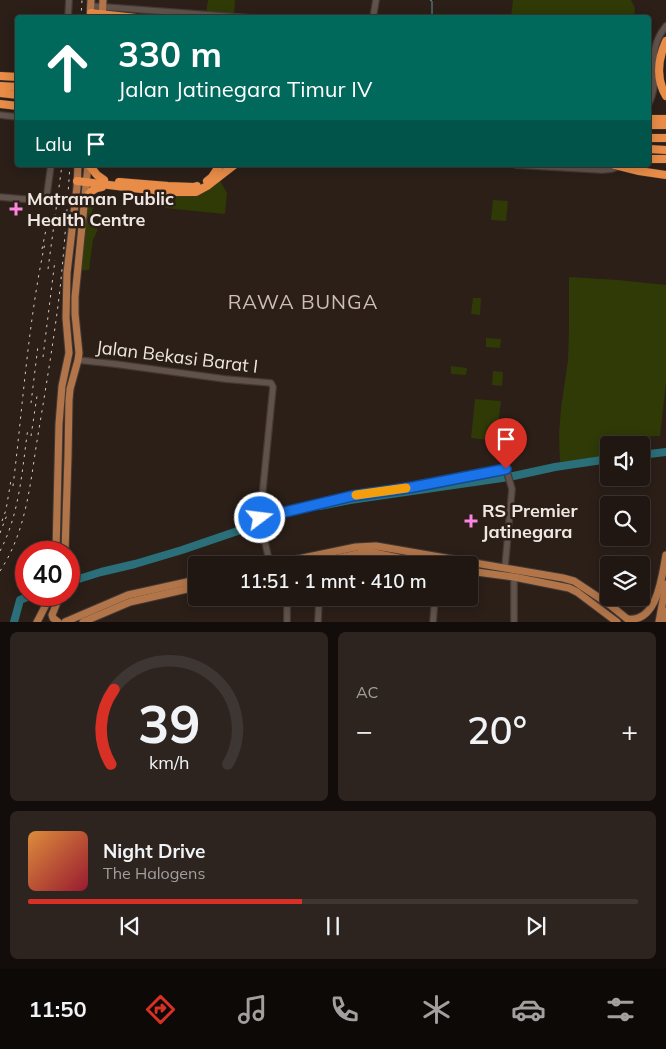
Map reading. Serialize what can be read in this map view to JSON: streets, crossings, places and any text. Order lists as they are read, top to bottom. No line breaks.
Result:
{"streets":{"street":["Jalan Bekasi Barat I"]},"districts":["RAWA BUNGA"],"places":{"health":["Matraman Public Health Centre","RS Premier Jatinegara"]},"page":{"turn":["330 m","Jalan Jatinegara Timur IV"],"then":"Lalu","limit":"40","trip":"11:51 · 1 mnt · 410 m","tile":"AC","heat":["−","20°","+"],"song":["Night Drive","The Halogens"],"tabs":"11:50","gauge":["39","km/h"]}}
